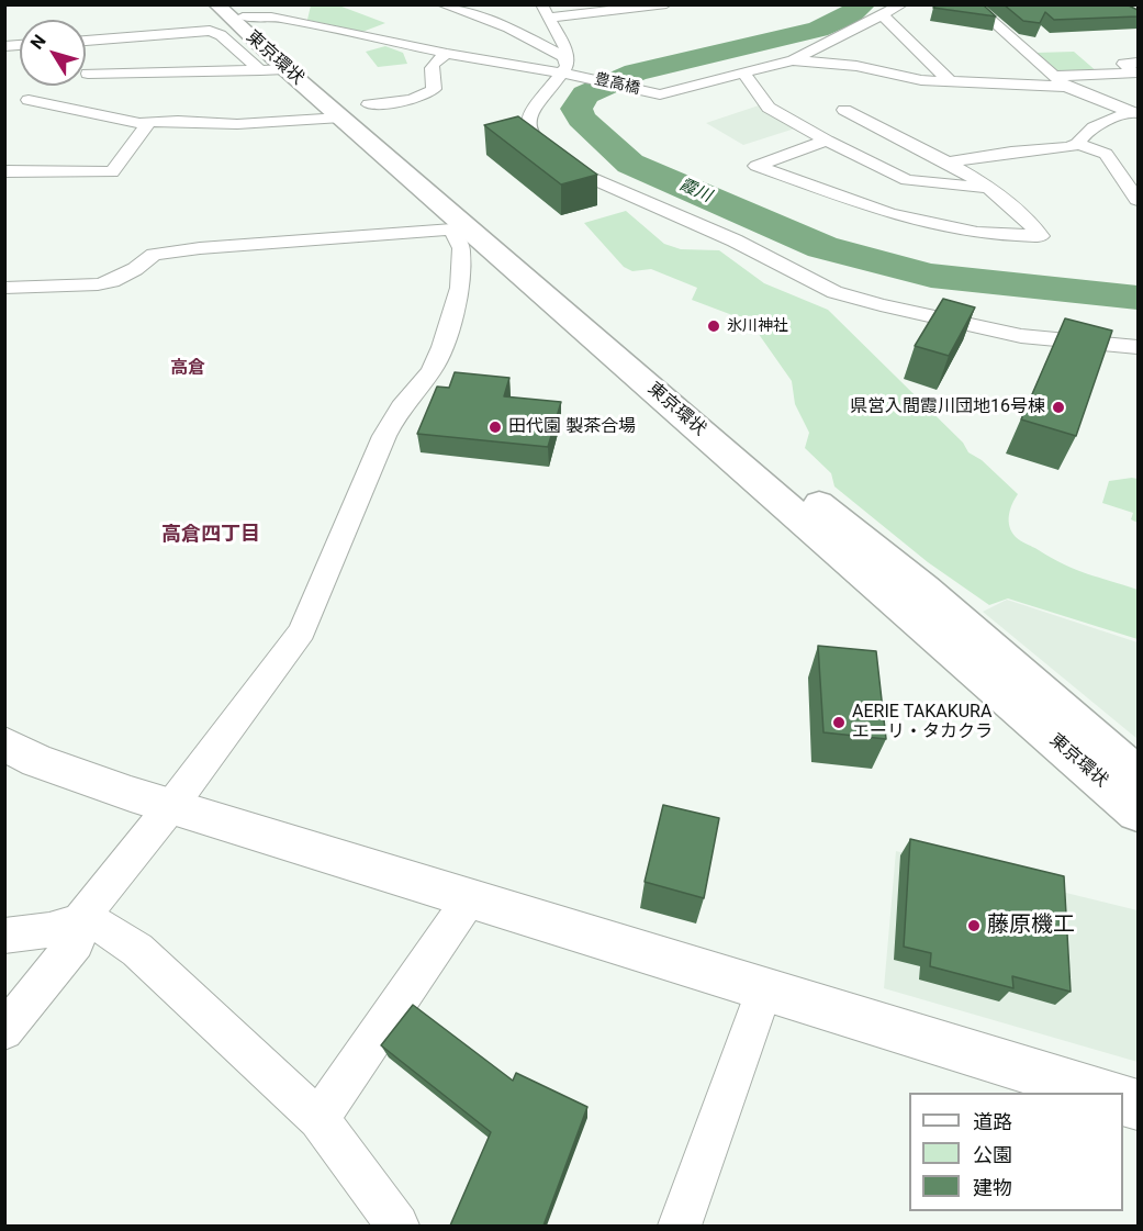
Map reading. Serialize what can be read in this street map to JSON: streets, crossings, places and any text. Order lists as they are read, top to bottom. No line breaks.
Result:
{"streets":{"highway":["東京環状"],"street":["豊高橋"]},"districts":["高倉","高倉四丁目"],"water":["霞川"],"places":["氷川神社","県営入間霞川団地16号棟","田代園 製茶合場","AERIE TAKAKURA エーリ・タカクラ","藤原機工"],"legend":["道路","公園","建物"],"north":"top left"}
